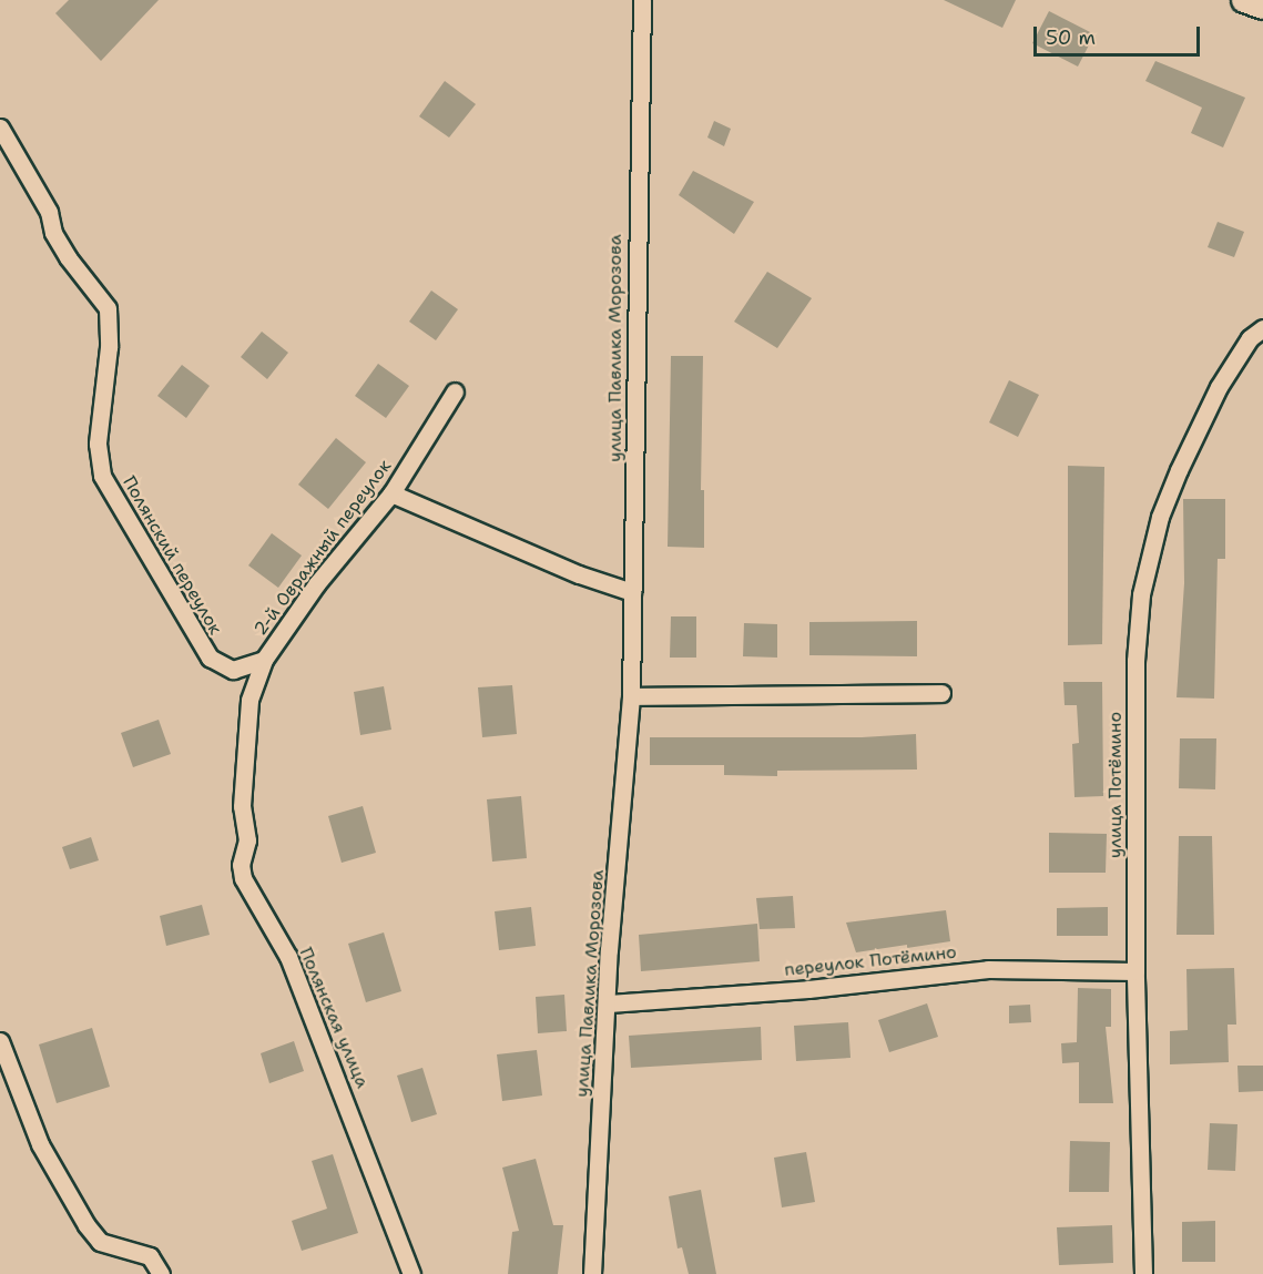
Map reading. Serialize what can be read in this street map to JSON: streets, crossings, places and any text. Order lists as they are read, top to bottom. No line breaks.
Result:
{"streets":{"street":["улица Павлика Морозова","2-й Овражный переулок","Полянский переулок","улица Потёмино","переулок Потёмино","Полянская улица"]},"crossings":[["улица Павлика Морозова","переулок Потёмино"],["2-й Овражный переулок","Полянская улица"],["Полянский переулок","Полянская улица"],["улица Потёмино","переулок Потёмино"]],"scale_bar":"50 m"}
